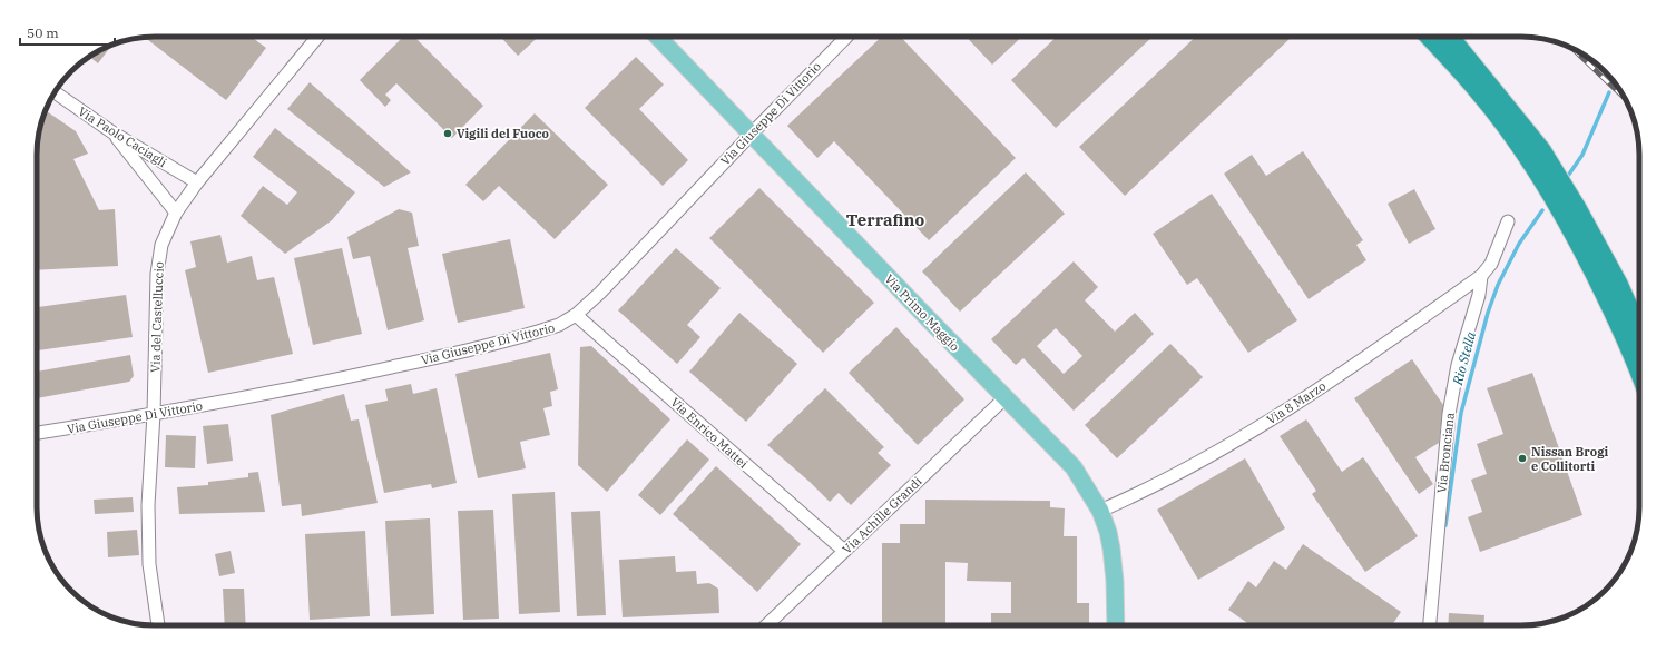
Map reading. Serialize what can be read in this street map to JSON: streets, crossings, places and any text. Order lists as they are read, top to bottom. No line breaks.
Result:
{"streets":{"main road":["Via Primo Maggio"],"street":["Via Giuseppe Di Vittorio","Via Paolo Caciagli","Via del Castelluccio","Via 8 Marzo","Via Enrico Mattei","Via Bronciana","Via Achille Grandi"]},"crossings":[["Via Giuseppe Di Vittorio","Via Primo Maggio"],["Via Giuseppe Di Vittorio","Via del Castelluccio"],["Via Giuseppe Di Vittorio","Via Enrico Mattei"],["Via Paolo Caciagli","Via del Castelluccio"],["Via Primo Maggio","Via 8 Marzo"],["Via Primo Maggio","Via Achille Grandi"],["Via 8 Marzo","Via Bronciana"],["Via Enrico Mattei","Via Achille Grandi"]],"districts":["Terrafino"],"water":["Rio Stella"],"places":["Vigili del Fuoco","Nissan Brogi e Collitorti"],"scale_bar":"50 m"}
